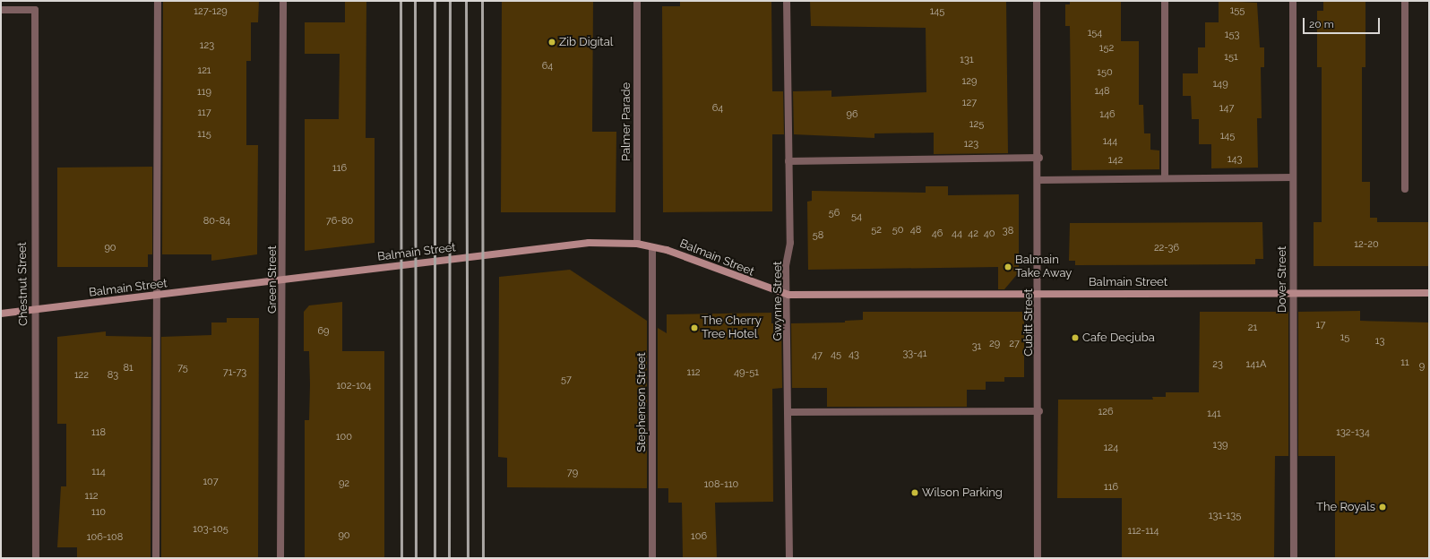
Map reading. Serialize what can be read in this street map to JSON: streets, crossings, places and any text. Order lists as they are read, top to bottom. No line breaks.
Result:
{"streets":{"street":["Palmer Parade","Balmain Street","Green Street","Dover Street","Chestnut Street","Gwynne Street","Cubitt Street","Stephenson Street"]},"crossings":[["Palmer Parade","Balmain Street"],["Balmain Street","Green Street"],["Balmain Street","Dover Street"],["Balmain Street","Chestnut Street"],["Balmain Street","Gwynne Street"],["Balmain Street","Cubitt Street"],["Balmain Street","Stephenson Street"]],"places":["Zib Digital","Balmain Take Away","The Cherry Tree Hotel","Cafe Decjuba","Wilson Parking","The Royals"],"house_numbers":["155","127-129","145","154","153","123","152","151","131","64","121","150","129","149","148","119","127","64","147","117","96","146","125","115","145","144","123","143","142","116","56","54","80-84","76-80","52","50","48","38","46","44","42","40","58","12-20","90","22-36","17","21","69","15","13","29","27","31","33-41","45","43","47","11","23","141A","9","81","75","71-73","112","49-51","122","83","57","102-104","126","141","118","132-134","100","139","124","114","79","107","92","108-110","116","112","110","131-135","103-105","112-114","90","106","106-108"],"scale_bar":"20 m"}
